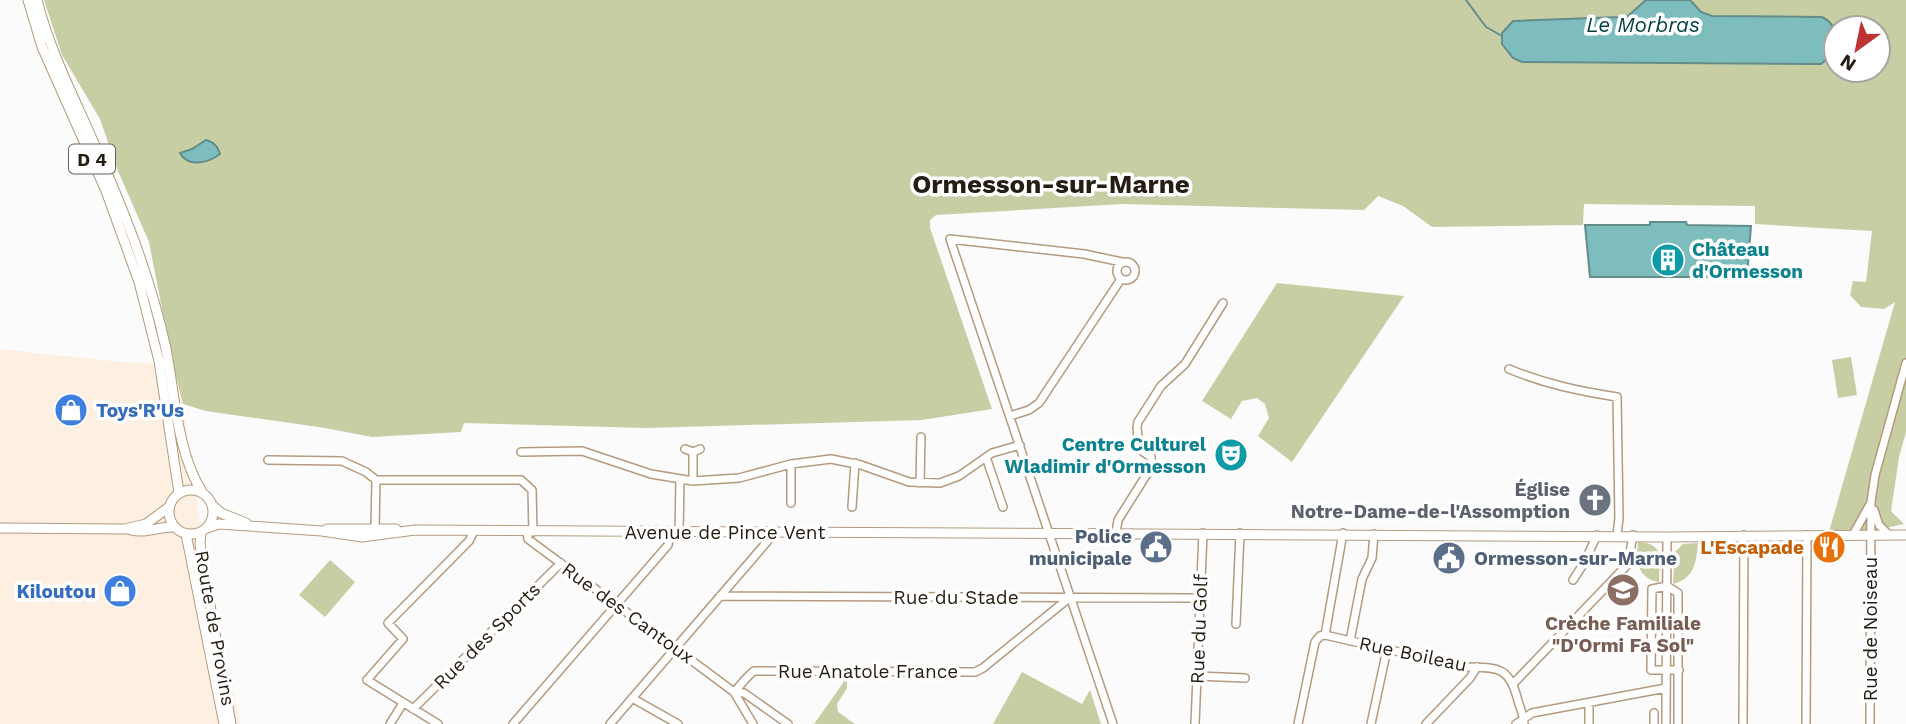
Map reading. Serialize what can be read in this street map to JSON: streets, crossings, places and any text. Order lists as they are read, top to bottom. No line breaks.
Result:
{"streets":{"main road":["D 4","Avenue de Pince Vent","Route de Provins"],"street":["Rue du Stade","Rue des Cantoux","Rue du Golf","Rue de Noiseau","Rue des Sports","Rue Boileau","Rue Anatole France"]},"crossings":[["D 4","Avenue de Pince Vent"],["D 4","Route de Provins"],["Avenue de Pince Vent","Rue des Cantoux"],["Avenue de Pince Vent","Route de Provins"],["Avenue de Pince Vent","Rue du Golf"],["Avenue de Pince Vent","Rue de Noiseau"],["Rue du Stade","Rue Anatole France"],["Rue des Cantoux","Rue des Sports"],["Rue des Cantoux","Rue Anatole France"]],"districts":["Ormesson-sur-Marne"],"water":["Le Morbras"],"places":{"building":["Château d'Ormesson"],"shop":["Toys'R'Us","Kiloutou"],"theatre":["Centre Culturel Wladimir d'Ormesson"],"church":["Église Notre-Dame-de-l'Assomption"],"public building":["Police municipale","Ormesson-sur-Marne"],"restaurant":["L'Escapade"],"school or university":["Crèche Familiale \"D'Ormi Fa Sol\""]},"north":"bottom left"}
